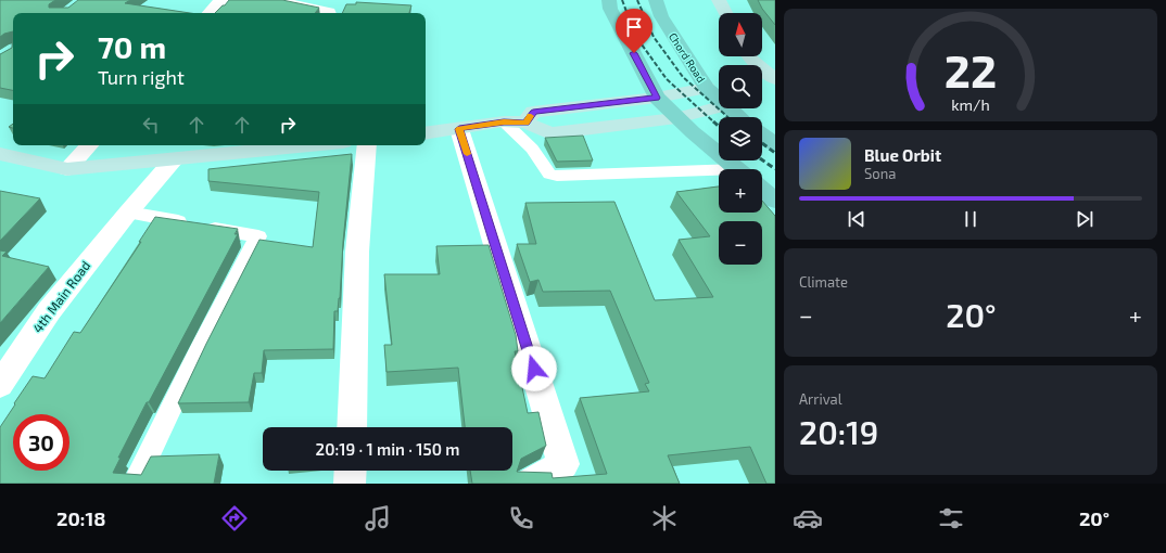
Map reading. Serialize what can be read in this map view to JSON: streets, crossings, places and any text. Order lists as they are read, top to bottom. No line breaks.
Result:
{"streets":{"main road":["Chord Road"],"street":["4th Main Road"]},"north":"top","page":{"map_buttons":["+","−"],"turn":["70 m","Turn right"],"song":["Blue Orbit","Sona"],"tile":["Climate",["Arrival","20:19"]],"heat":["−","20°","+"],"limit":"30","trip":"20:19 · 1 min · 150 m","tabs":["20:18","20°"],"gauge":["22","km/h"]}}
